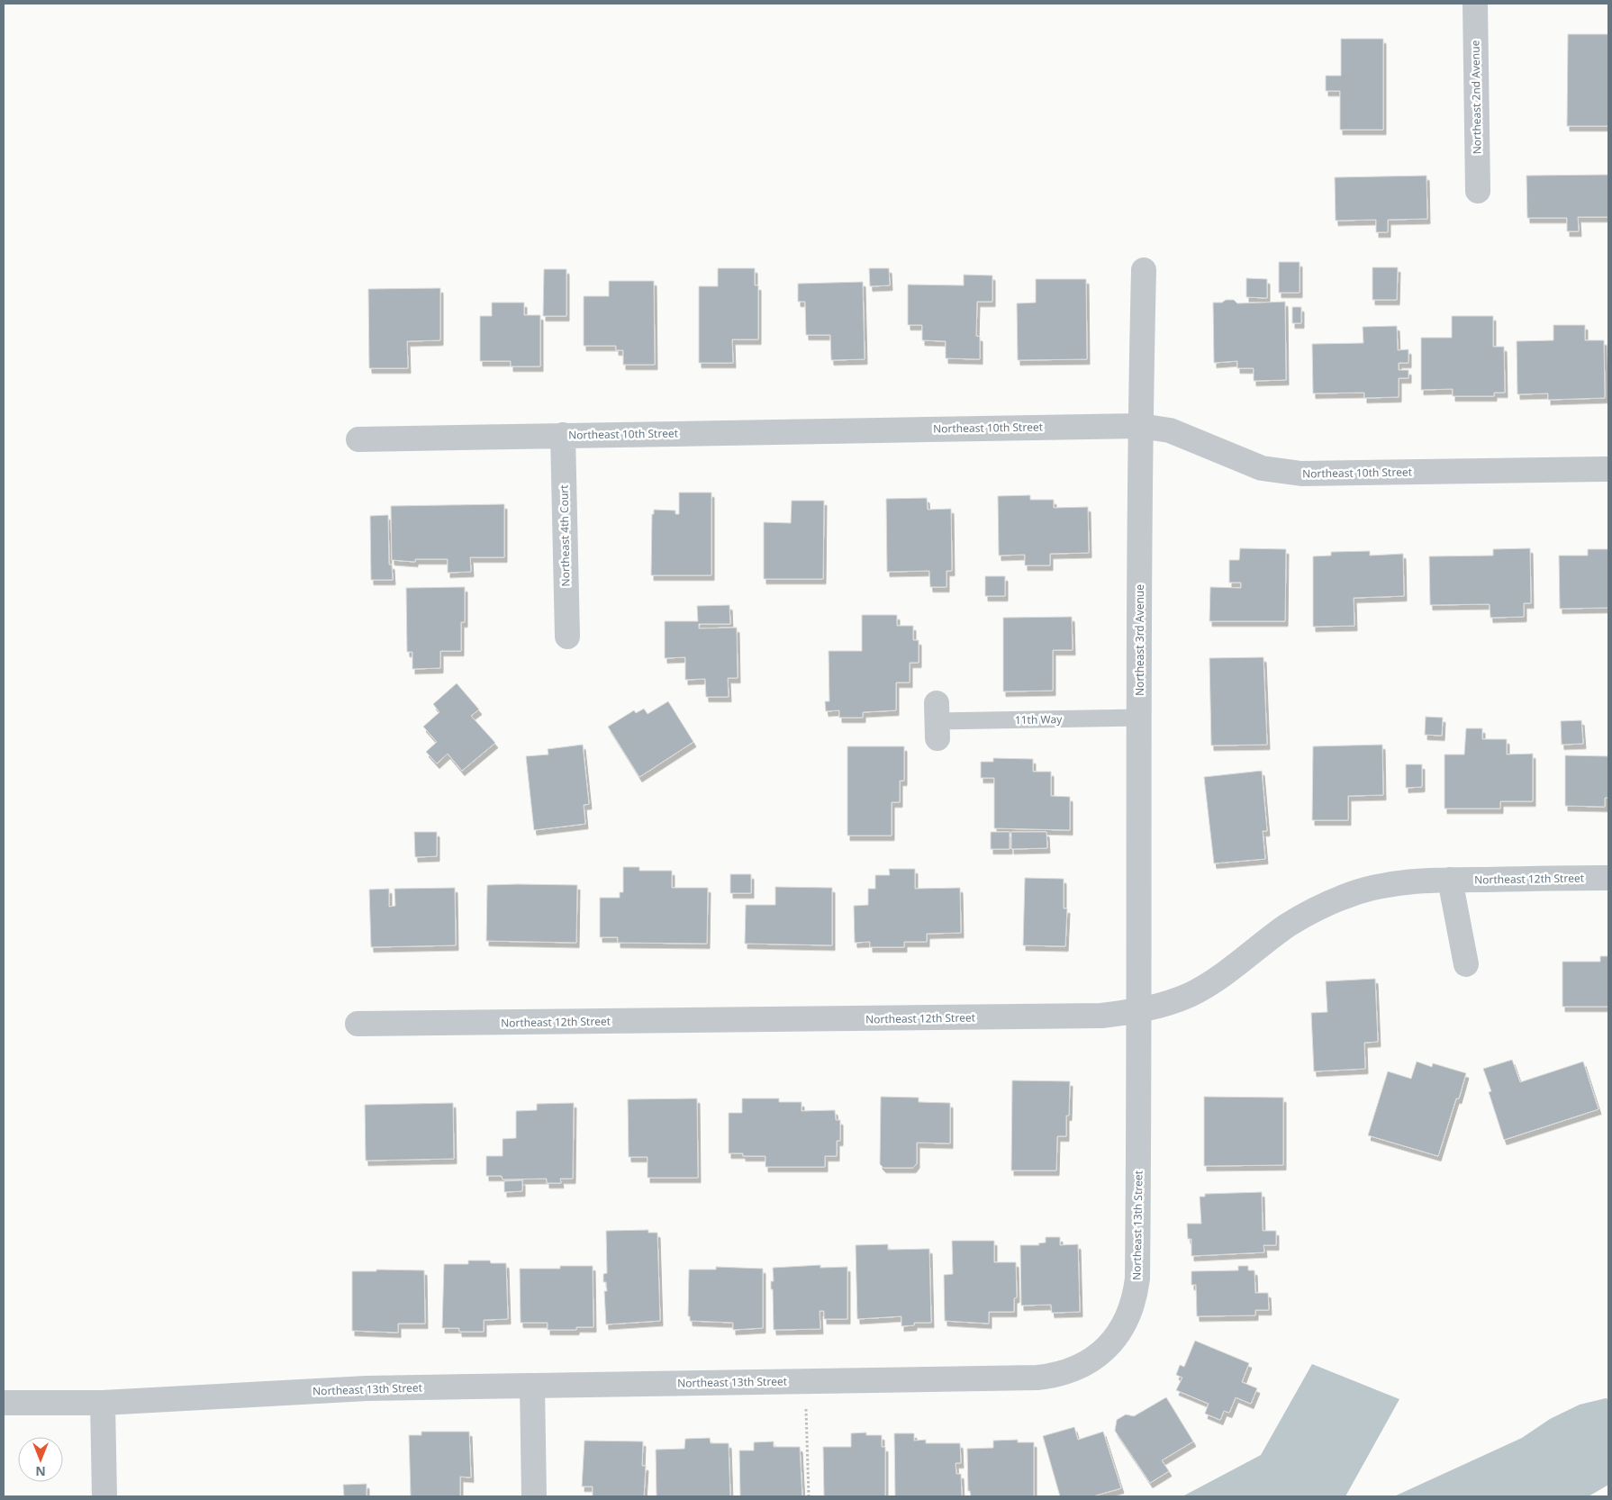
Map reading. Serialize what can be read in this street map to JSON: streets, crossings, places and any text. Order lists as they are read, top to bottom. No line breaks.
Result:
{"streets":{"street":["Northeast 2nd Avenue","Northeast 10th Street","Northeast 4th Court","Northeast 3rd Avenue","Northeast 12th Street","Northeast 13th Street"],"lane":["11th Way"]},"crossings":[["Northeast 10th Street","Northeast 4th Court"],["Northeast 10th Street","Northeast 3rd Avenue"],["Northeast 3rd Avenue","11th Way"],["Northeast 3rd Avenue","Northeast 12th Street"],["Northeast 3rd Avenue","Northeast 13th Street"],["Northeast 12th Street","Northeast 13th Street"]],"north":"bottom"}
